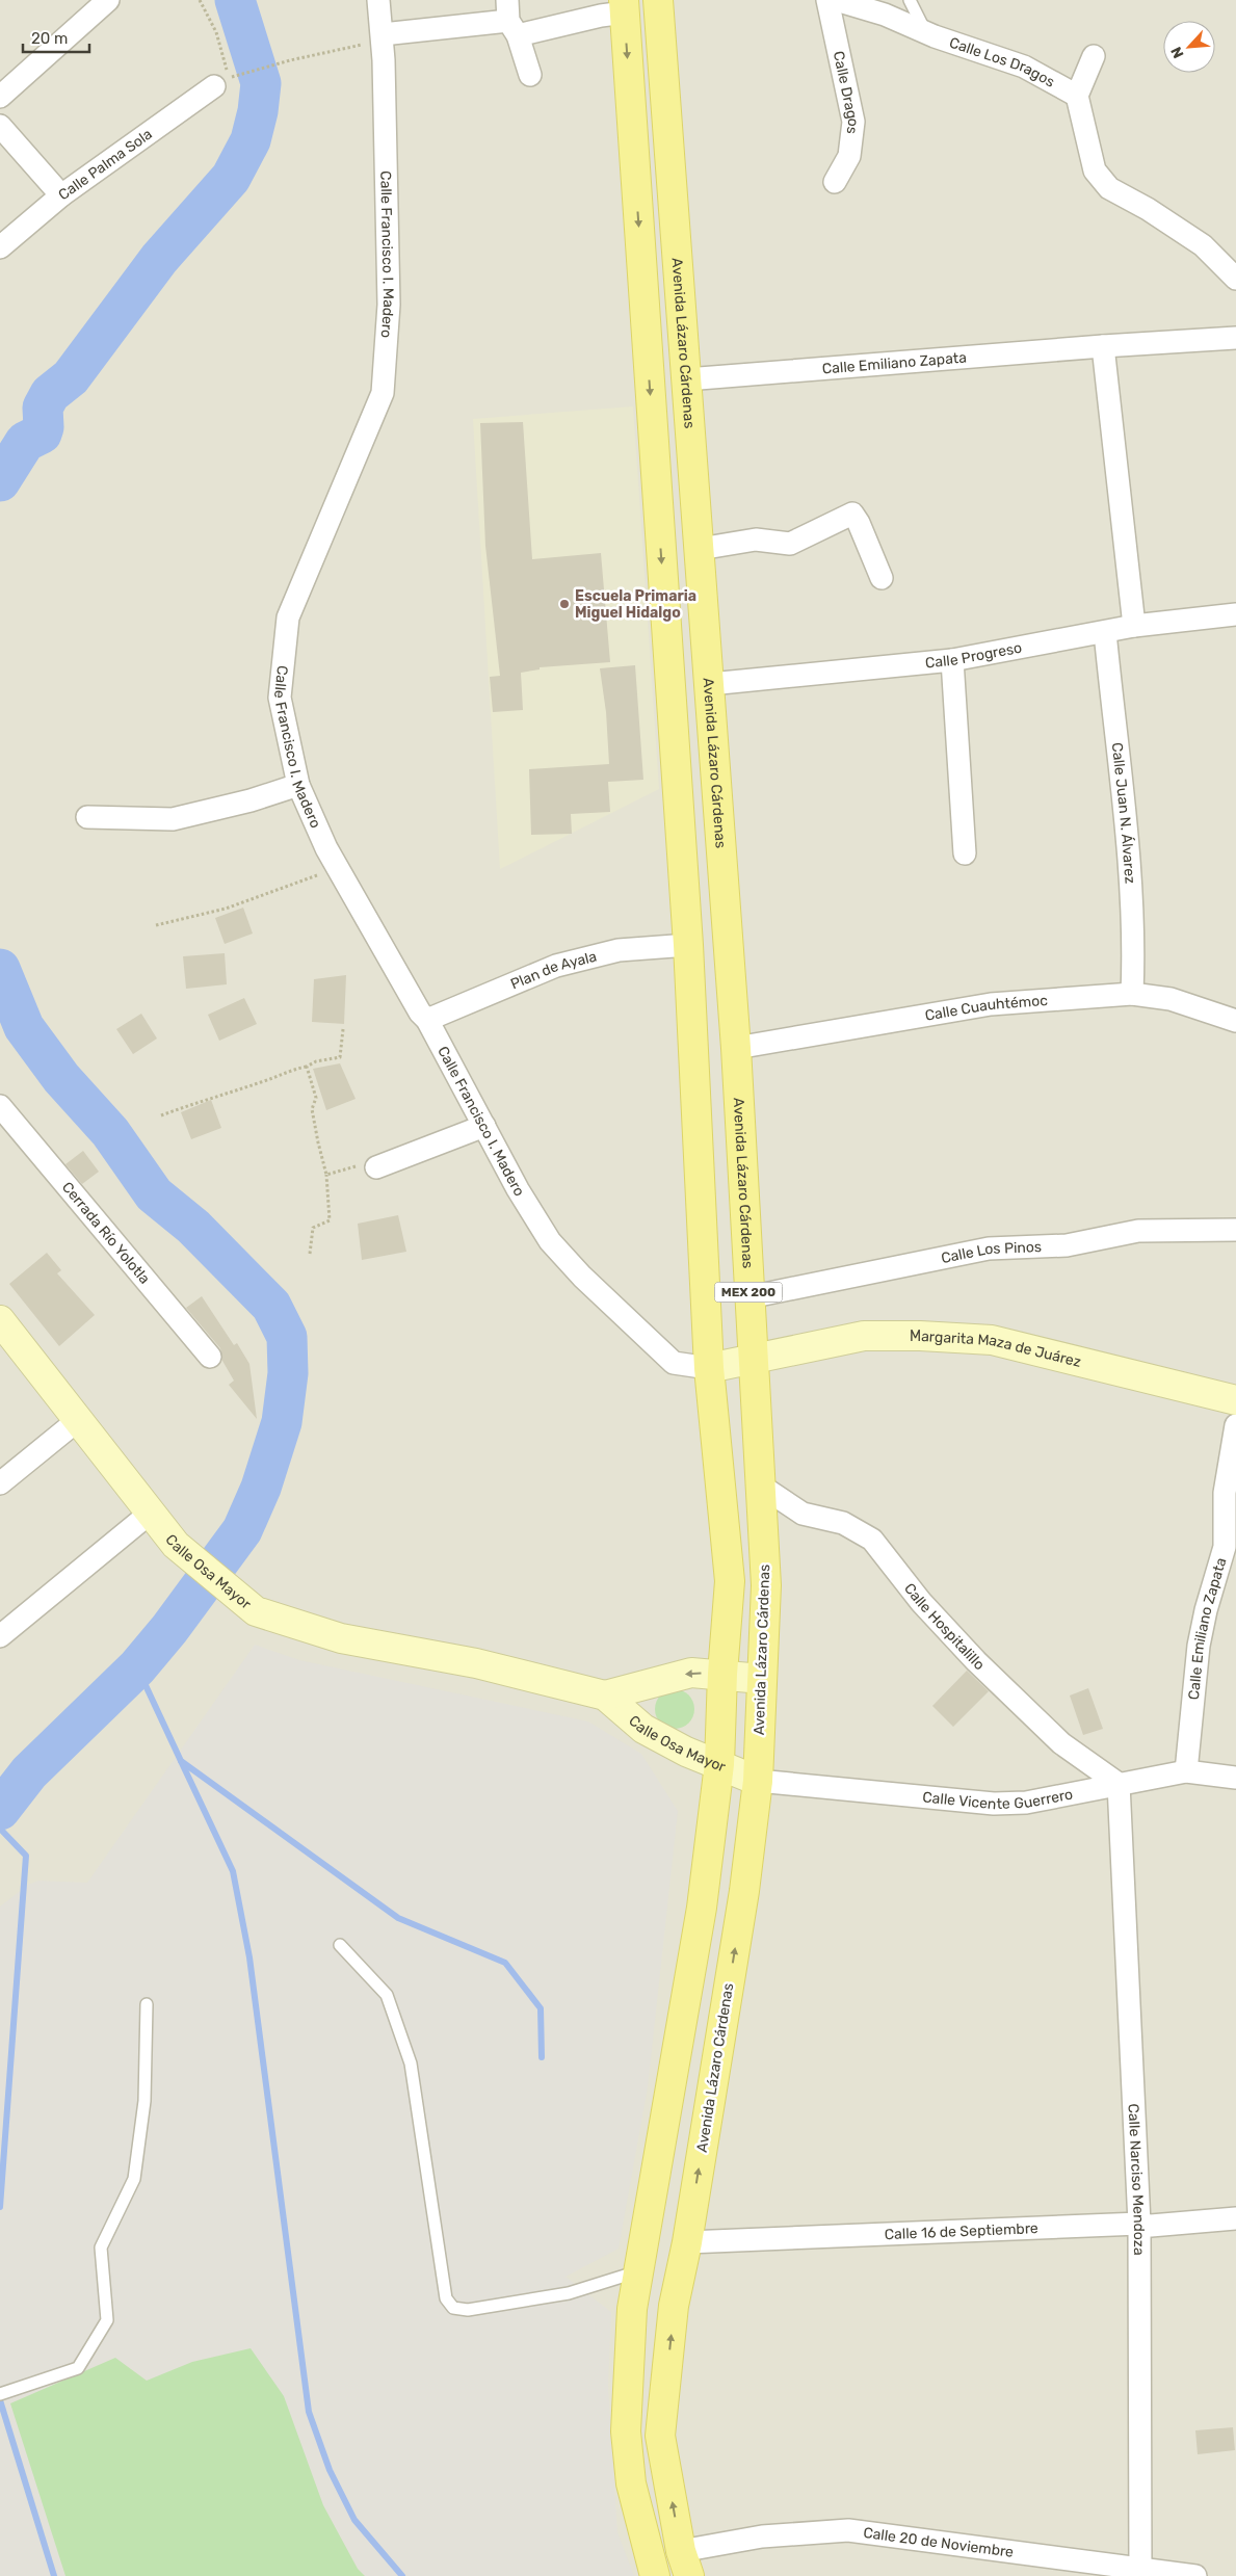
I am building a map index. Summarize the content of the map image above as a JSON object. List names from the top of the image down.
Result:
{
  "streets": {
    "main road": [
      "Avenida Lázaro Cárdenas",
      "MEX 200",
      "Margarita Maza de Juárez",
      "Calle Osa Mayor"
    ],
    "street": [
      "Calle Los Dragos",
      "Calle Dragos",
      "Calle Palma Sola",
      "Calle Francisco I. Madero",
      "Calle Emiliano Zapata",
      "Calle Progreso",
      "Calle Juan N. Álvarez",
      "Plan de Ayala",
      "Calle Cuauhtémoc",
      "Cerrada Río Yolotla",
      "Calle Los Pinos",
      "Calle Hospitalillo",
      "Calle Vicente Guerrero",
      "Calle Narciso Mendoza",
      "Calle 16 de Septiembre",
      "Calle 20 de Noviembre"
    ]
  },
  "crossings": [
    ["Calle Francisco I. Madero", "Plan de Ayala"],
    ["Calle Francisco I. Madero", "MEX 200"],
    ["Calle Francisco I. Madero", "Margarita Maza de Juárez"],
    ["Avenida Lázaro Cárdenas", "Calle Emiliano Zapata"],
    ["Avenida Lázaro Cárdenas", "Calle Progreso"],
    ["Avenida Lázaro Cárdenas", "Calle Cuauhtémoc"],
    ["Avenida Lázaro Cárdenas", "Calle Los Pinos"],
    ["Avenida Lázaro Cárdenas", "Margarita Maza de Juárez"],
    ["Avenida Lázaro Cárdenas", "Calle Osa Mayor"],
    ["Avenida Lázaro Cárdenas", "Calle Hospitalillo"],
    ["Avenida Lázaro Cárdenas", "Calle Vicente Guerrero"],
    ["Avenida Lázaro Cárdenas", "Calle 16 de Septiembre"],
    ["Avenida Lázaro Cárdenas", "Calle 20 de Noviembre"],
    ["Calle Emiliano Zapata", "Calle Vicente Guerrero"],
    ["Calle Progreso", "Calle Juan N. Álvarez"],
    ["Calle Juan N. Álvarez", "Calle Cuauhtémoc"],
    ["Plan de Ayala", "MEX 200"],
    ["MEX 200", "Margarita Maza de Juárez"],
    ["MEX 200", "Calle Osa Mayor"],
    ["Calle Osa Mayor", "Calle Vicente Guerrero"],
    ["Calle Hospitalillo", "Calle Vicente Guerrero"],
    ["Calle Hospitalillo", "Calle Narciso Mendoza"],
    ["Calle Vicente Guerrero", "Calle Narciso Mendoza"],
    ["Calle Narciso Mendoza", "Calle 16 de Septiembre"],
    ["Calle Narciso Mendoza", "Calle 20 de Noviembre"]
  ],
  "places": ["Escuela Primaria Miguel Hidalgo"],
  "scale_bar": "20 m",
  "north": "bottom left"
}
